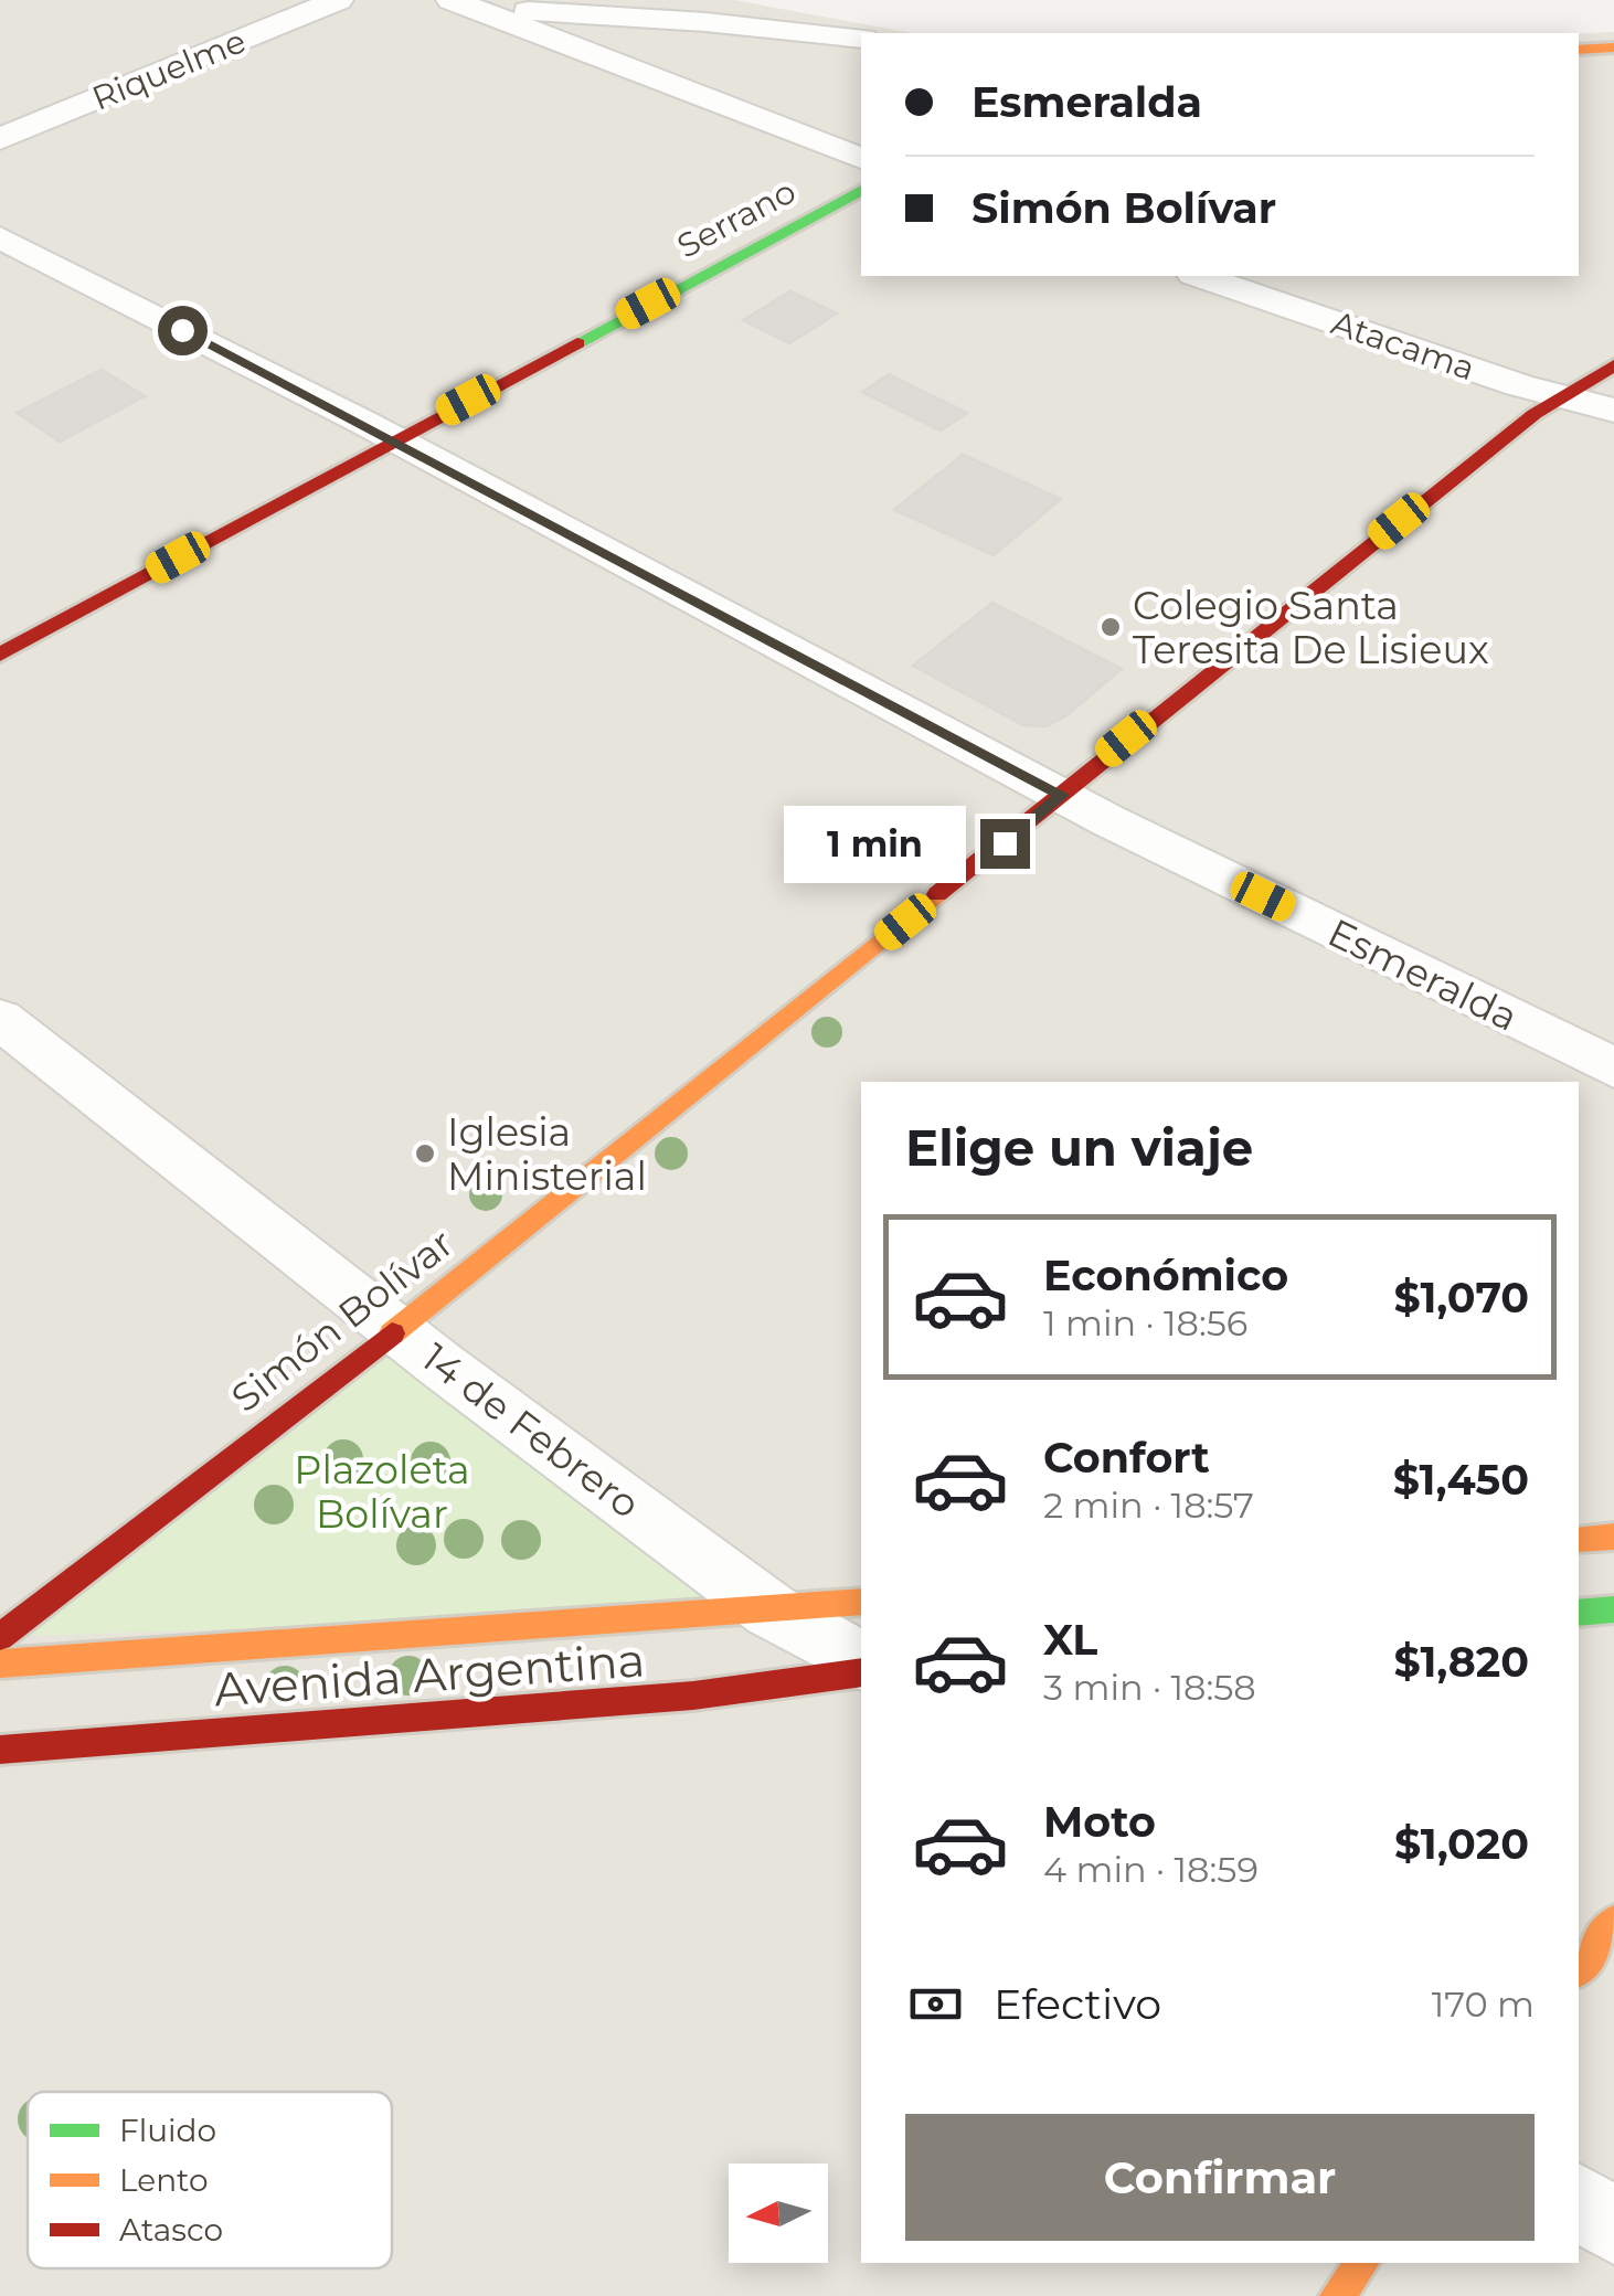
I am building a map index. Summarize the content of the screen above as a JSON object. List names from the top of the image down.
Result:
{
  "streets": {
    "street": [
      "Riquelme",
      "Serrano",
      "Atacama",
      "Esmeralda",
      "Simón Bolívar",
      "14 de Febrero",
      "Avenida Argentina"
    ]
  },
  "crossings": [
    ["Serrano", "Esmeralda"],
    ["Atacama", "Simón Bolívar"],
    ["Esmeralda", "Simón Bolívar"],
    ["Simón Bolívar", "14 de Febrero"],
    ["14 de Febrero", "Avenida Argentina"]
  ],
  "parks": ["Plazoleta Bolívar"],
  "places": ["Colegio Santa Teresita De Lisieux", "Iglesia Ministerial"],
  "legend": ["Fluido", "Lento", "Atasco"],
  "north": "left",
  "page": {
    "banner": ["Esmeralda", "Simón Bolívar"],
    "bubble": "1 min",
    "heading": "Elige un viaje",
    "list": [
      {
        "name": "Económico",
        "note": "1 min · 18:56",
        "value": "$1,070"
      },
      {
        "name": "Confort",
        "note": "2 min · 18:57",
        "value": "$1,450"
      },
      {
        "name": "XL",
        "note": "3 min · 18:58",
        "value": "$1,820"
      },
      {
        "name": "Moto",
        "note": "4 min · 18:59",
        "value": "$1,020"
      }
    ],
    "pay": ["Efectivo", "170 m"],
    "buttons": "Confirmar"
  }
}
